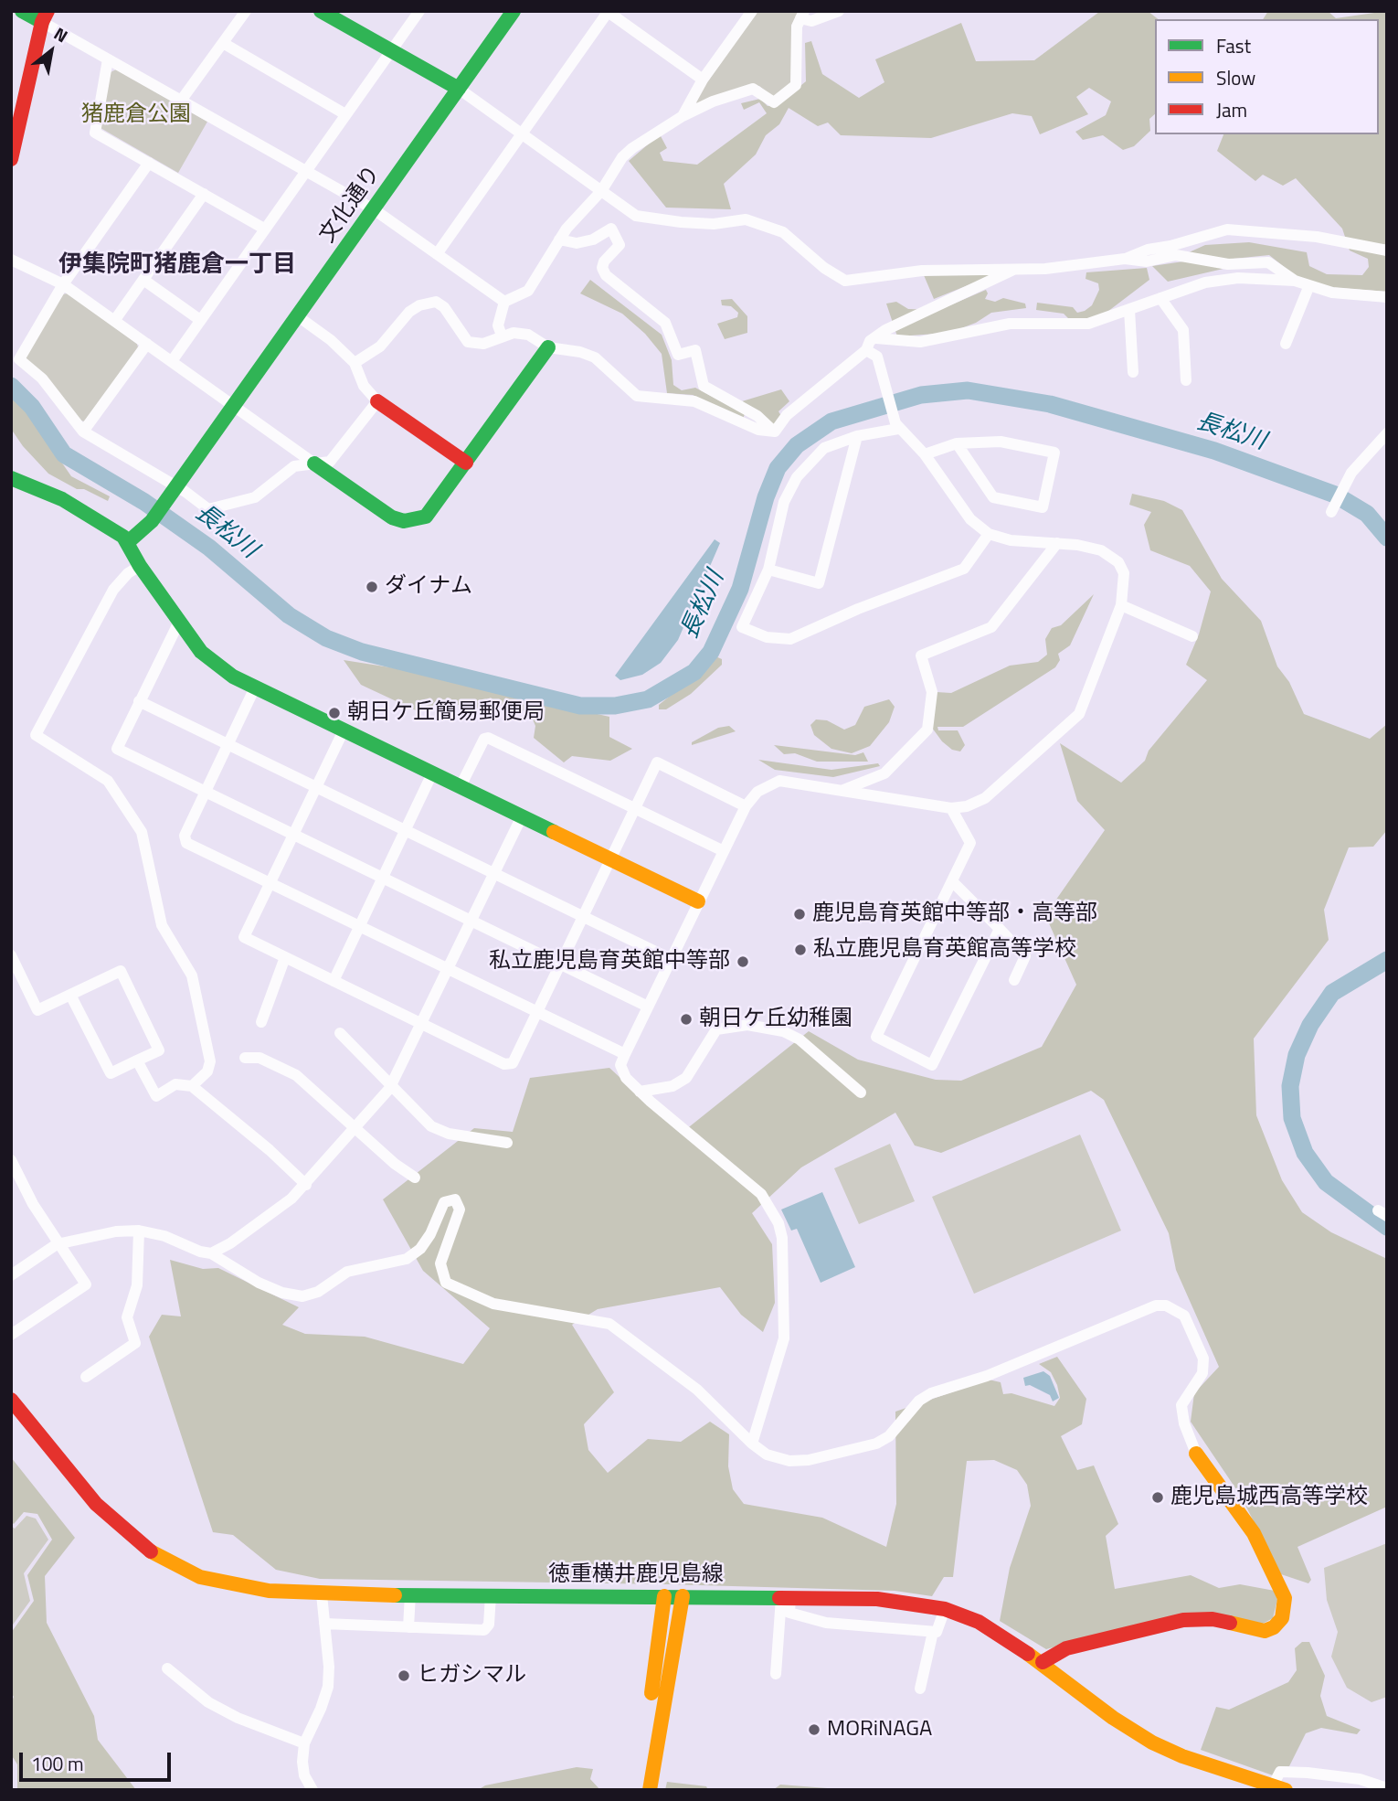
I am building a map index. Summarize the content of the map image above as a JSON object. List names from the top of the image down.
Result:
{
  "streets": {
    "main road": ["文化通り", "徳重横井鹿児島線"]
  },
  "districts": ["伊集院町猪鹿倉一丁目"],
  "water": ["長松川"],
  "parks": ["猪鹿倉公園"],
  "places": [
    "ダイナム",
    "朝日ケ丘簡易郵便局",
    "鹿児島育英館中等部・高等部",
    "私立鹿児島育英館高等学校",
    "私立鹿児島育英館中等部",
    "朝日ケ丘幼稚園",
    "鹿児島城西高等学校",
    "ヒガシマル",
    "MORiNAGA"
  ],
  "legend": ["Fast", "Slow", "Jam"],
  "scale_bar": "100 m",
  "north": "top right"
}
